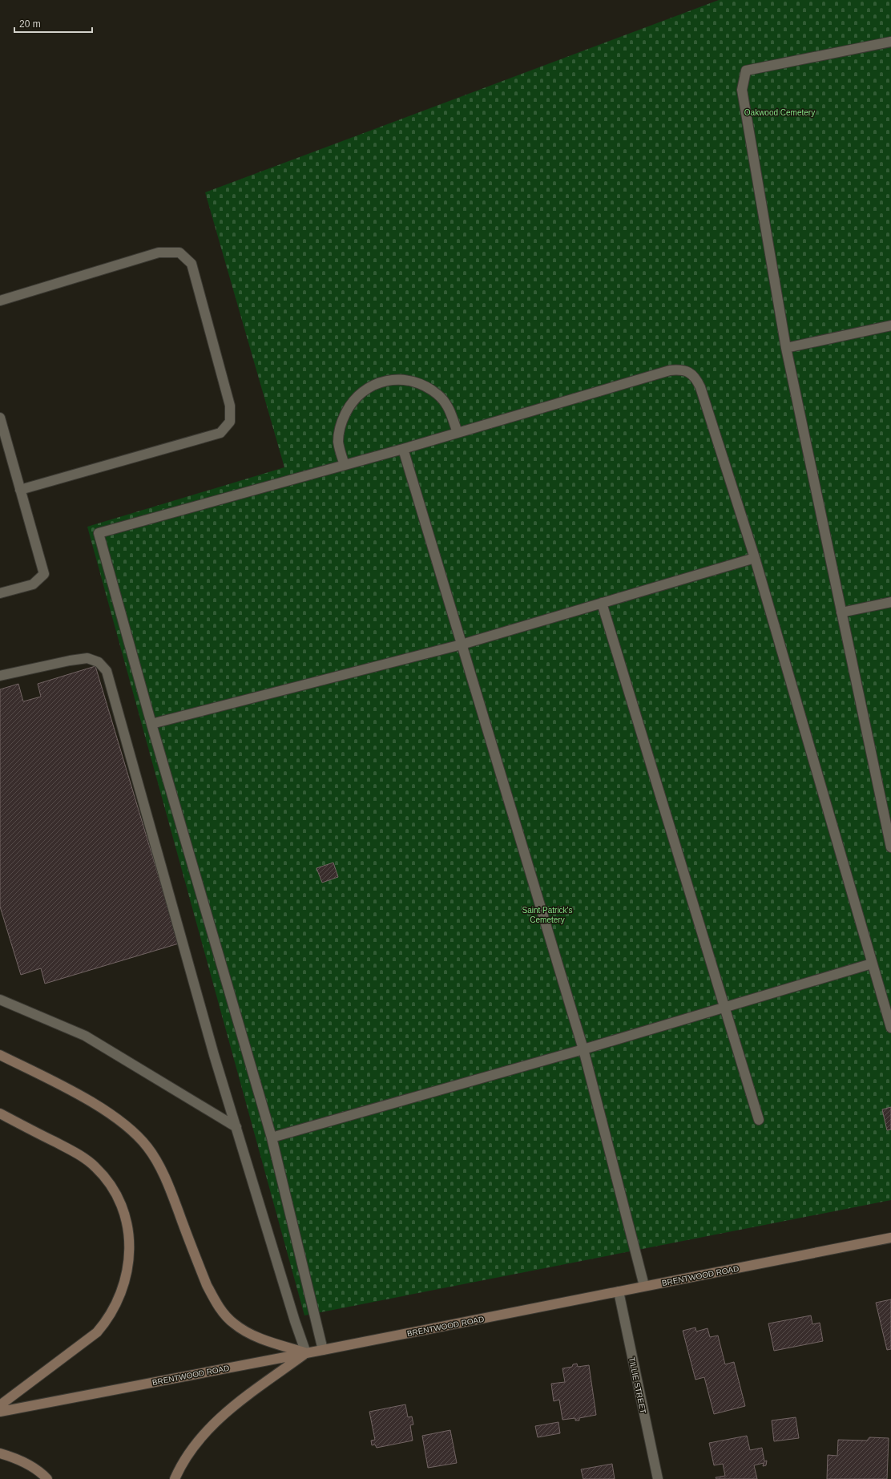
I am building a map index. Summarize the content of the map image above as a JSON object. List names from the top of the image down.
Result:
{
  "streets": {
    "main road": ["BRENTWOOD ROAD"],
    "street": ["TILLIE STREET"]
  },
  "crossings": [
    ["BRENTWOOD ROAD", "TILLIE STREET"]
  ],
  "parks": ["Oakwood Cemetery", "Saint Patrick's Cemetery"],
  "scale_bar": "20 m"
}
